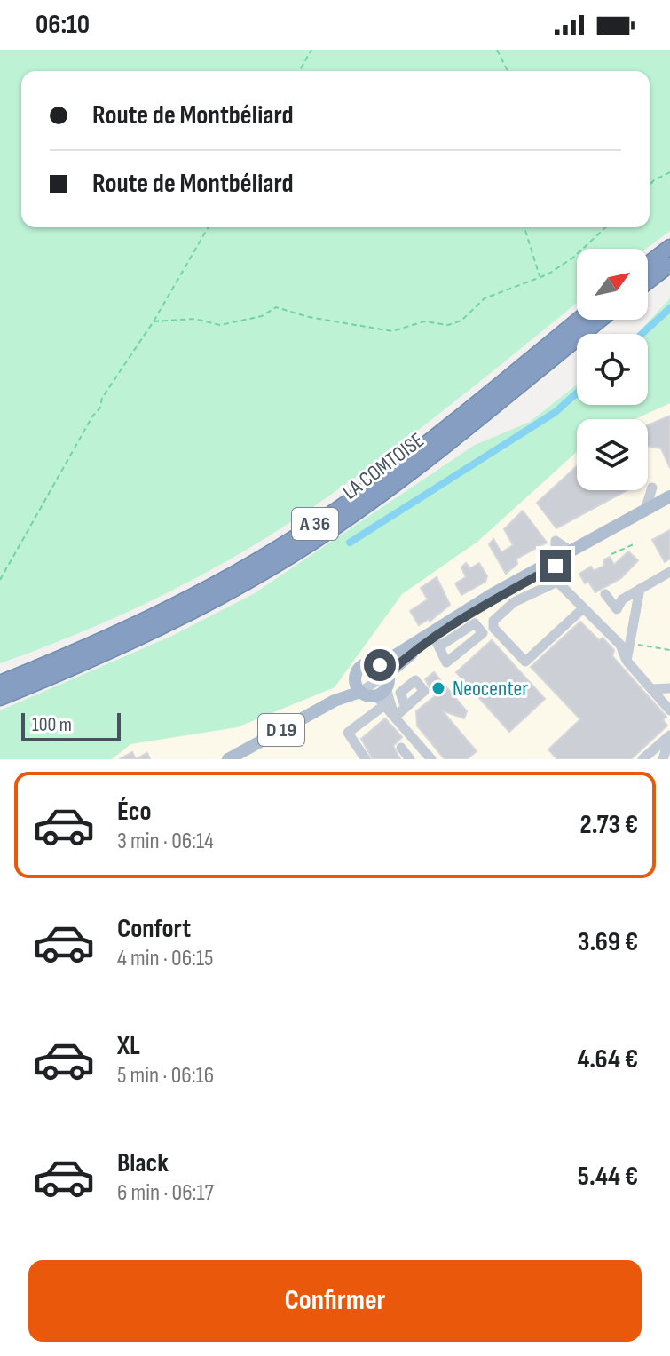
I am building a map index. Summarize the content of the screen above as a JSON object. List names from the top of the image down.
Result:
{
  "streets": {
    "highway": ["LA COMTOISE", "A 36"],
    "main road": ["D 19"]
  },
  "places": ["Neocenter"],
  "scale_bar": "100 m",
  "north": "top right",
  "page": {
    "status": "06:10",
    "banner": ["Route de Montbéliard", "Route de Montbéliard"],
    "scale": "100 m",
    "list": [
      {
        "name": "Éco",
        "note": "3 min · 06:14",
        "value": "2.73 €"
      },
      {
        "name": "Confort",
        "note": "4 min · 06:15",
        "value": "3.69 €"
      },
      {
        "name": "XL",
        "note": "5 min · 06:16",
        "value": "4.64 €"
      },
      {
        "name": "Black",
        "note": "6 min · 06:17",
        "value": "5.44 €"
      }
    ],
    "buttons": "Confirmer"
  }
}
